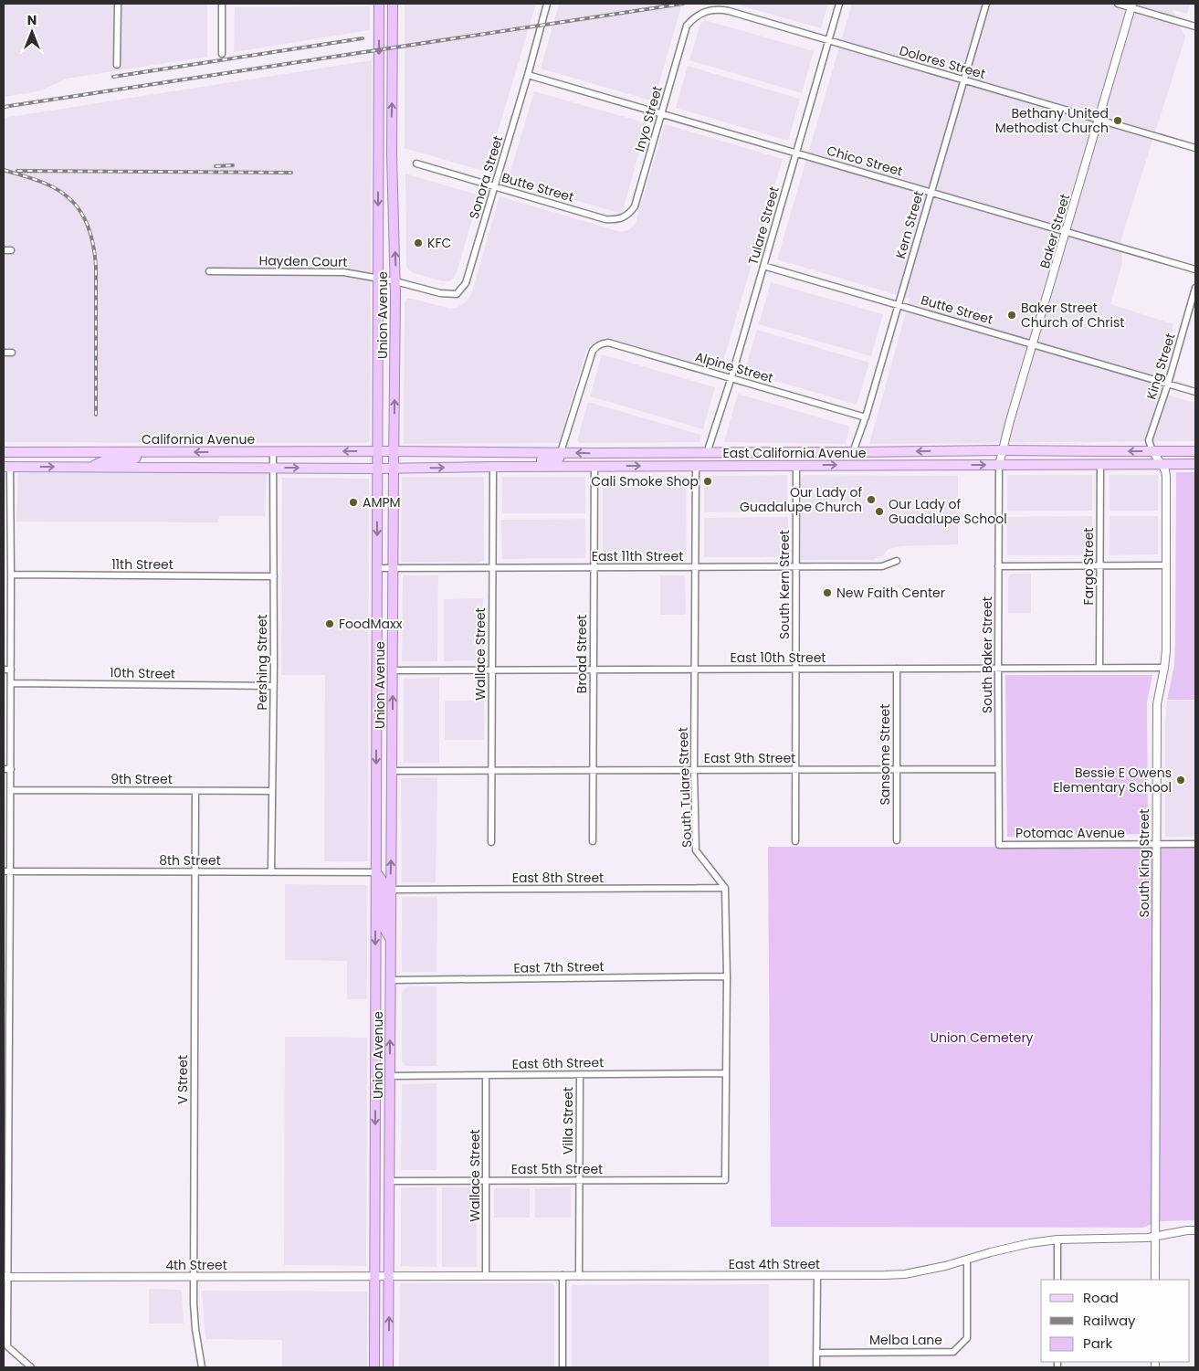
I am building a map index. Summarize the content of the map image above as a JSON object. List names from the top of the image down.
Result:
{
  "streets": {
    "highway": ["Union Avenue"],
    "main road": ["California Avenue", "East California Avenue"],
    "street": [
      "Dolores Street",
      "Inyo Street",
      "Chico Street",
      "Sonora Street",
      "Butte Street",
      "Kern Street",
      "Tulare Street",
      "Baker Street",
      "Hayden Court",
      "King Street",
      "Alpine Street",
      "East 11th Street",
      "11th Street",
      "Fargo Street",
      "South Kern Street",
      "Wallace Street",
      "Broad Street",
      "South Baker Street",
      "East 10th Street",
      "Pershing Street",
      "10th Street",
      "Sansome Street",
      "East 9th Street",
      "9th Street",
      "South Tulare Street",
      "Potomac Avenue",
      "8th Street",
      "South King Street",
      "East 8th Street",
      "East 7th Street",
      "East 6th Street",
      "V Street",
      "Villa Street",
      "East 5th Street",
      "East 4th Street",
      "4th Street",
      "Melba Lane"
    ]
  },
  "crossings": [
    ["Dolores Street", "Inyo Street"],
    ["Dolores Street", "Kern Street"],
    ["Dolores Street", "Tulare Street"],
    ["Dolores Street", "Baker Street"],
    ["Inyo Street", "Chico Street"],
    ["Inyo Street", "Butte Street"],
    ["Chico Street", "Sonora Street"],
    ["Chico Street", "Kern Street"],
    ["Chico Street", "Tulare Street"],
    ["Chico Street", "Baker Street"],
    ["Sonora Street", "Butte Street"],
    ["Sonora Street", "Hayden Court"],
    ["Sonora Street", "Union Avenue"],
    ["Butte Street", "Kern Street"],
    ["Butte Street", "Tulare Street"],
    ["Butte Street", "Baker Street"],
    ["Butte Street", "King Street"],
    ["Kern Street", "Alpine Street"],
    ["Kern Street", "East California Avenue"],
    ["Tulare Street", "Alpine Street"],
    ["Tulare Street", "East California Avenue"],
    ["Baker Street", "East California Avenue"],
    ["Baker Street", "South Baker Street"],
    ["Hayden Court", "Union Avenue"],
    ["Union Avenue", "California Avenue"],
    ["Union Avenue", "East California Avenue"],
    ["Union Avenue", "East 11th Street"],
    ["Union Avenue", "East 10th Street"],
    ["Union Avenue", "East 9th Street"],
    ["Union Avenue", "8th Street"],
    ["Union Avenue", "East 8th Street"],
    ["Union Avenue", "East 7th Street"],
    ["Union Avenue", "East 6th Street"],
    ["Union Avenue", "East 5th Street"],
    ["Union Avenue", "East 4th Street"],
    ["Union Avenue", "4th Street"],
    ["King Street", "East California Avenue"],
    ["King Street", "South King Street"],
    ["Alpine Street", "East California Avenue"],
    ["California Avenue", "East California Avenue"],
    ["California Avenue", "Pershing Street"],
    ["East California Avenue", "Fargo Street"],
    ["East California Avenue", "South Kern Street"],
    ["East California Avenue", "Wallace Street"],
    ["East California Avenue", "Broad Street"],
    ["East California Avenue", "South Baker Street"],
    ["East California Avenue", "South Tulare Street"],
    ["East California Avenue", "South King Street"],
    ["East 11th Street", "South Kern Street"],
    ["East 11th Street", "Wallace Street"],
    ["East 11th Street", "Broad Street"],
    ["East 11th Street", "South Tulare Street"],
    ["11th Street", "Pershing Street"],
    ["Fargo Street", "East 10th Street"],
    ["South Kern Street", "East 10th Street"],
    ["South Kern Street", "East 9th Street"],
    ["Wallace Street", "East 10th Street"],
    ["Wallace Street", "East 9th Street"],
    ["Wallace Street", "East 6th Street"],
    ["Wallace Street", "East 5th Street"],
    ["Wallace Street", "East 4th Street"],
    ["Broad Street", "East 10th Street"],
    ["Broad Street", "East 9th Street"],
    ["South Baker Street", "East 10th Street"],
    ["South Baker Street", "East 9th Street"],
    ["South Baker Street", "Potomac Avenue"],
    ["East 10th Street", "Sansome Street"],
    ["East 10th Street", "South Tulare Street"],
    ["East 10th Street", "South King Street"],
    ["Pershing Street", "10th Street"],
    ["Pershing Street", "9th Street"],
    ["Pershing Street", "8th Street"],
    ["Sansome Street", "East 9th Street"],
    ["East 9th Street", "South Tulare Street"],
    ["9th Street", "V Street"],
    ["South Tulare Street", "East 8th Street"],
    ["Potomac Avenue", "South King Street"],
    ["8th Street", "V Street"],
    ["South King Street", "East 4th Street"],
    ["East 6th Street", "Villa Street"],
    ["East 6th Street", "East 5th Street"],
    ["V Street", "4th Street"],
    ["Villa Street", "East 5th Street"],
    ["Villa Street", "East 4th Street"],
    ["East 4th Street", "4th Street"],
    ["East 4th Street", "Melba Lane"]
  ],
  "parks": ["Union Cemetery"],
  "places": [
    "Bethany United Methodist Church",
    "KFC",
    "Baker Street Church of Christ",
    "Cali Smoke Shop",
    "Our Lady of Guadalupe Church",
    "AMPM",
    "Our Lady of Guadalupe School",
    "New Faith Center",
    "FoodMaxx",
    "Bessie E Owens Elementary School"
  ],
  "legend": ["Road", "Railway", "Park"],
  "north": "top"
}
